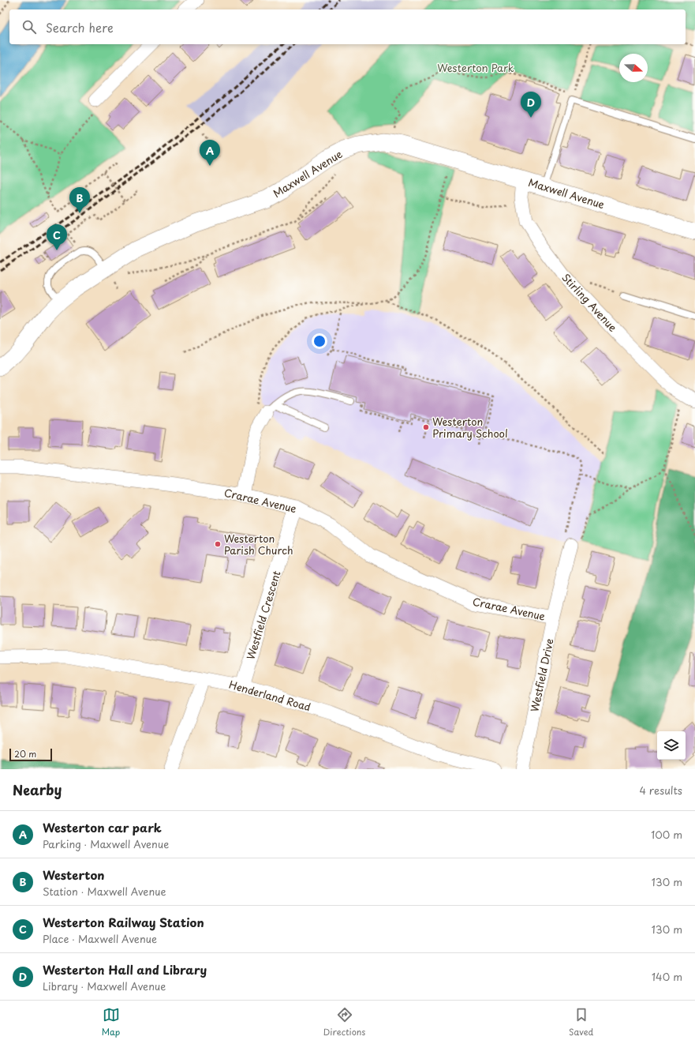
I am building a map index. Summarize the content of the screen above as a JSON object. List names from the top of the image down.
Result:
{
  "streets": {
    "street": [
      "Maxwell Avenue",
      "Stirling Avenue",
      "Crarae Avenue",
      "Westfield Crescent",
      "Westfield Drive",
      "Henderland Road"
    ]
  },
  "crossings": [
    ["Maxwell Avenue", "Stirling Avenue"],
    ["Crarae Avenue", "Westfield Crescent"],
    ["Crarae Avenue", "Westfield Drive"],
    ["Westfield Crescent", "Henderland Road"]
  ],
  "parks": ["Westerton Park"],
  "places": ["Westerton Primary School", "Westerton Parish Church"],
  "scale_bar": "20 m",
  "north": "right",
  "page": {
    "search": "Search here",
    "pins": [
      "D",
      "A",
      "B",
      "C"
    ],
    "scale": "20 m",
    "heading": ["Nearby", "4 results"],
    "list": [
      {
        "mark": "A",
        "name": "Westerton car park",
        "note": "Parking · Maxwell Avenue",
        "value": "100 m"
      },
      {
        "mark": "B",
        "name": "Westerton",
        "note": "Station · Maxwell Avenue",
        "value": "130 m"
      },
      {
        "mark": "C",
        "name": "Westerton Railway Station",
        "note": "Place · Maxwell Avenue",
        "value": "130 m"
      },
      {
        "mark": "D",
        "name": "Westerton Hall and Library",
        "note": "Library · Maxwell Avenue",
        "value": "140 m"
      }
    ],
    "nav": ["Map", "Directions", "Saved"]
  }
}
